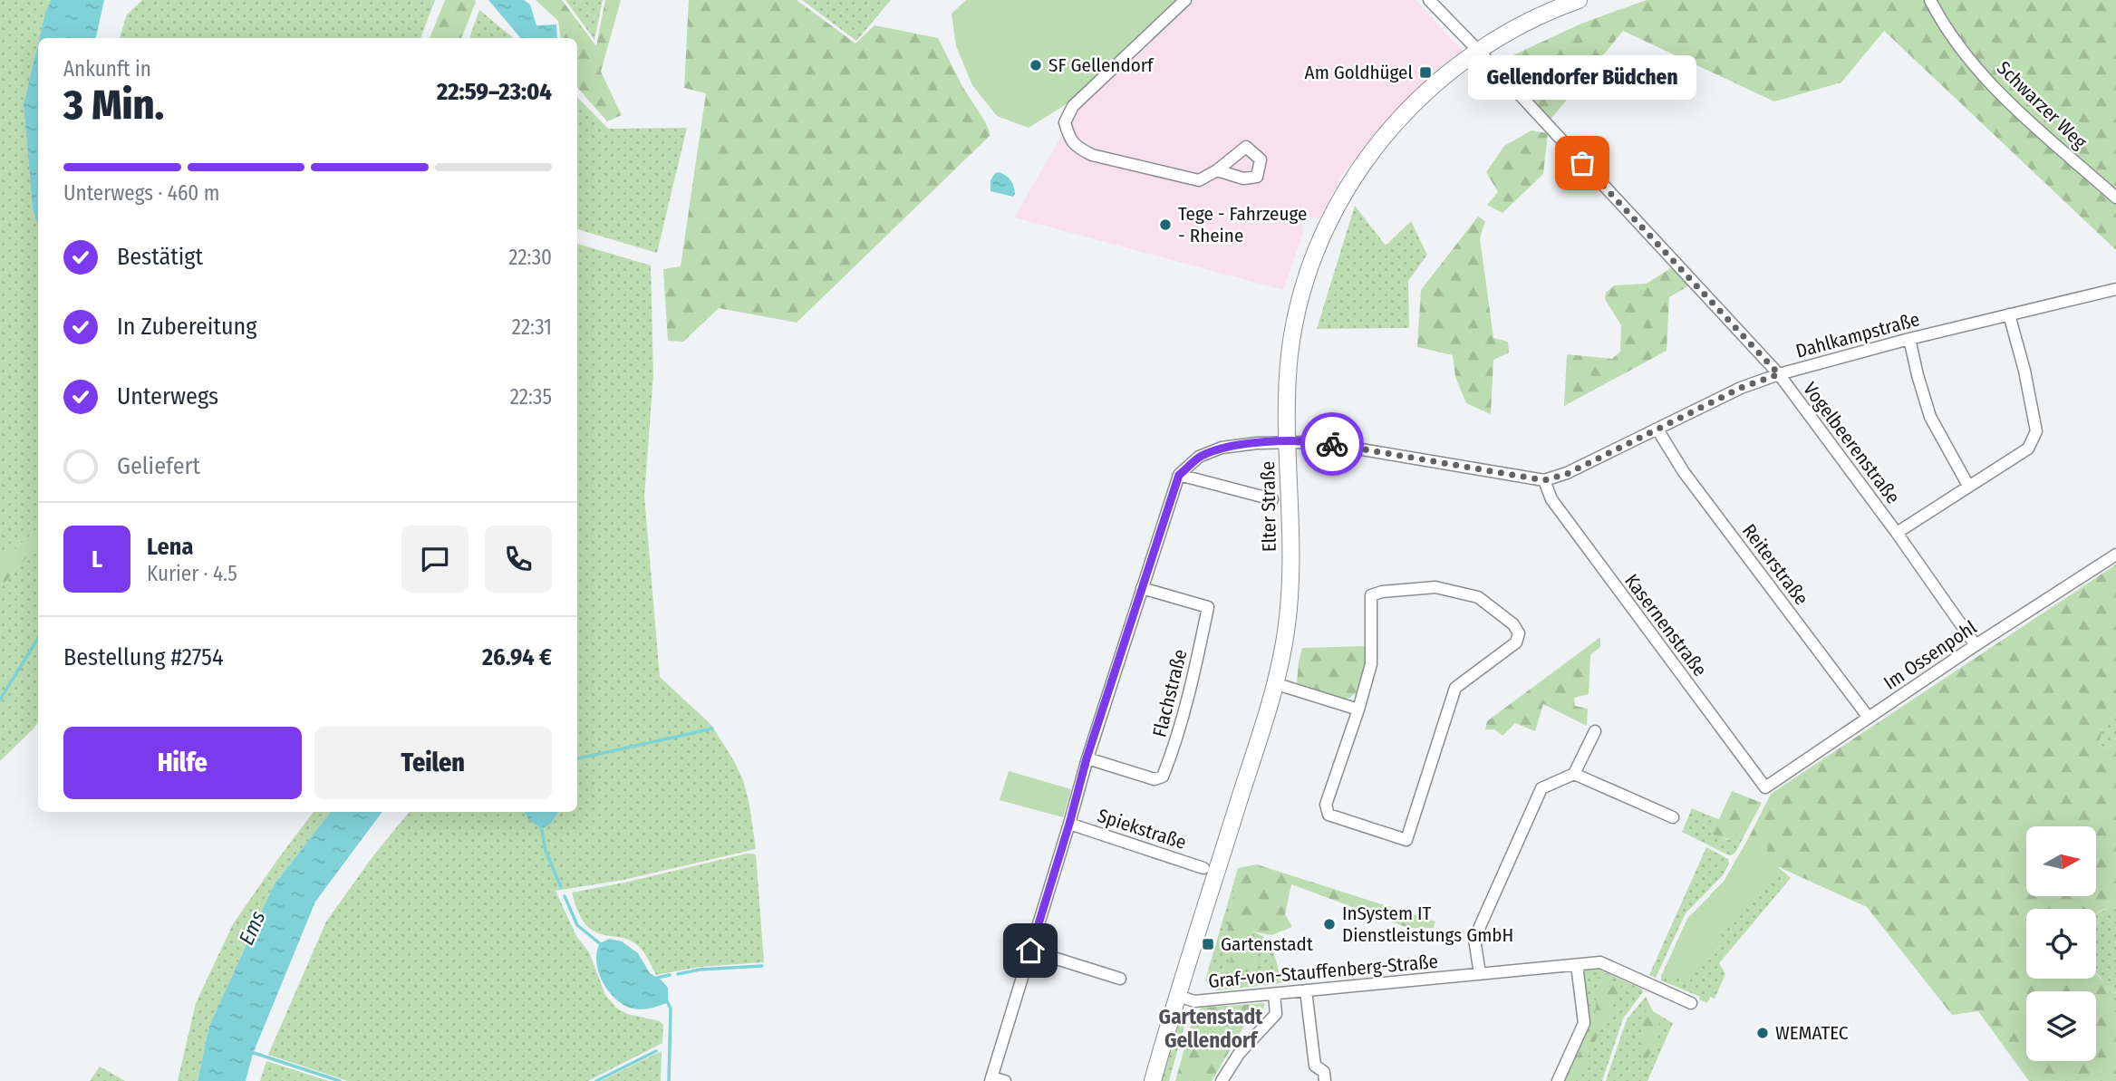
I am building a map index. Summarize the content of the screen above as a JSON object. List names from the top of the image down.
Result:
{
  "streets": {
    "main road": ["Elter Straße"],
    "street": [
      "Schwarzer Weg",
      "Dahlkampstraße",
      "Vogelbeerenstraße",
      "Reiterstraße",
      "Kasernenstraße",
      "Im Ossenpohl",
      "Flachstraße",
      "Spiekstraße",
      "Graf-von-Stauffenberg-Straße"
    ]
  },
  "crossings": [
    ["Dahlkampstraße", "Vogelbeerenstraße"],
    ["Dahlkampstraße", "Elter Straße"],
    ["Dahlkampstraße", "Reiterstraße"],
    ["Dahlkampstraße", "Kasernenstraße"],
    ["Vogelbeerenstraße", "Elter Straße"],
    ["Vogelbeerenstraße", "Im Ossenpohl"],
    ["Elter Straße", "Graf-von-Stauffenberg-Straße"],
    ["Reiterstraße", "Im Ossenpohl"],
    ["Kasernenstraße", "Im Ossenpohl"],
    ["Flachstraße", "Spiekstraße"]
  ],
  "districts": ["Gartenstadt Gellendorf"],
  "water": ["Ems"],
  "places": {
    "other": [
      "SF Gellendorf",
      "Gellendorfer Büdchen",
      "Tege - Fahrzeuge - Rheine",
      "InSystem IT Dienstleistungs GmbH",
      "WEMATEC"
    ],
    "transit": ["Am Goldhügel", "Gartenstadt"]
  },
  "north": "right",
  "page": {
    "heading": ["3 Min.", "Ankunft in", "22:59–23:04"],
    "panel": [
      "Lena",
      "Kurier · 4.5",
      "Bestellung #2754",
      "26.94 €"
    ],
    "bubble": "Gellendorfer Büdchen",
    "bar": "Unterwegs · 460 m",
    "list": [
      ["Bestätigt", "22:30"],
      ["In Zubereitung", "22:31"],
      ["Unterwegs", "22:35"],
      "Geliefert"
    ],
    "round": "L",
    "buttons": ["Hilfe", "Teilen"]
  }
}
